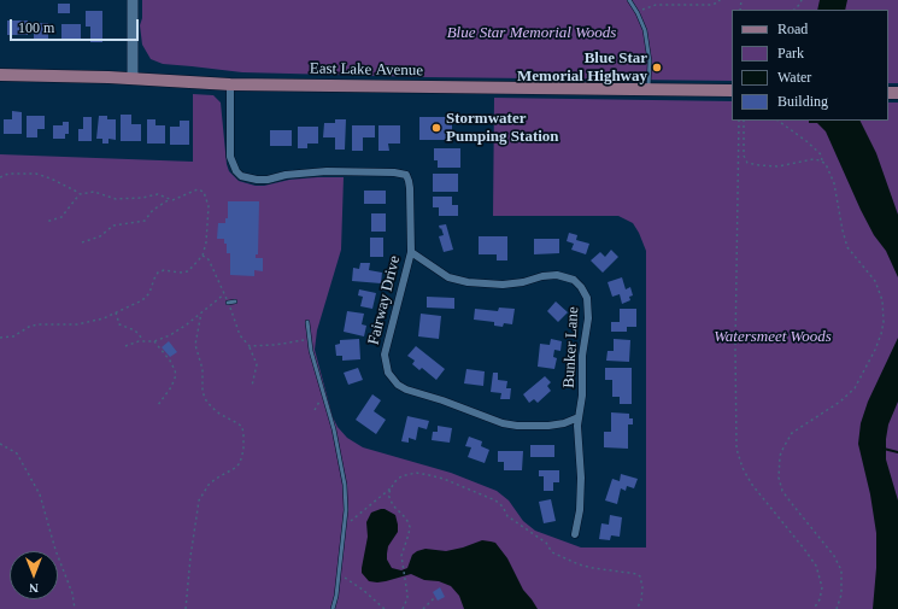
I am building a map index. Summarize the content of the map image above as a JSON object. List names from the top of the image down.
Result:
{
  "streets": {
    "main road": ["East Lake Avenue"],
    "street": ["Fairway Drive", "Bunker Lane"]
  },
  "crossings": [
    ["East Lake Avenue", "Fairway Drive"],
    ["Fairway Drive", "Bunker Lane"]
  ],
  "parks": ["Blue Star Memorial Woods", "Watersmeet Woods"],
  "places": ["Blue Star Memorial Highway", "Stormwater Pumping Station"],
  "legend": [
    "Road",
    "Park",
    "Water",
    "Building"
  ],
  "scale_bar": "100 m",
  "north": "bottom"
}
